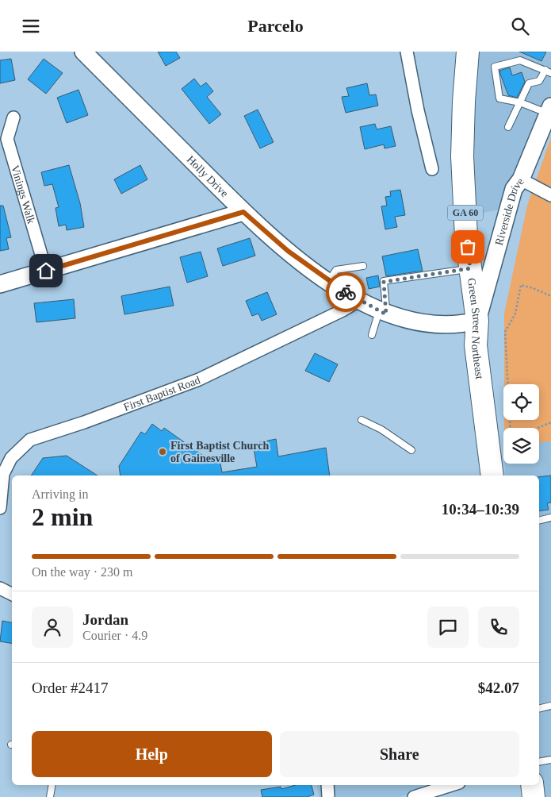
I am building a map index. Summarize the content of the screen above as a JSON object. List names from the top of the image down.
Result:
{
  "streets": {
    "highway": ["GA 60", "Green Street Northeast"],
    "street": [
      "Holly Drive",
      "Vinings Walk",
      "Riverside Drive",
      "First Baptist Road"
    ]
  },
  "crossings": [
    ["Holly Drive", "Riverside Drive"],
    ["Holly Drive", "Green Street Northeast"],
    ["Holly Drive", "First Baptist Road"],
    ["Riverside Drive", "Green Street Northeast"]
  ],
  "places": ["First Baptist Church of Gainesville"],
  "page": {
    "header": "Parcelo",
    "heading": ["2 min", "Arriving in", "10:34–10:39"],
    "panel": [
      "Jordan",
      "Courier · 4.9",
      "Order #2417",
      "$42.07"
    ],
    "bar": "On the way · 230 m",
    "buttons": ["Help", "Share"]
  }
}
